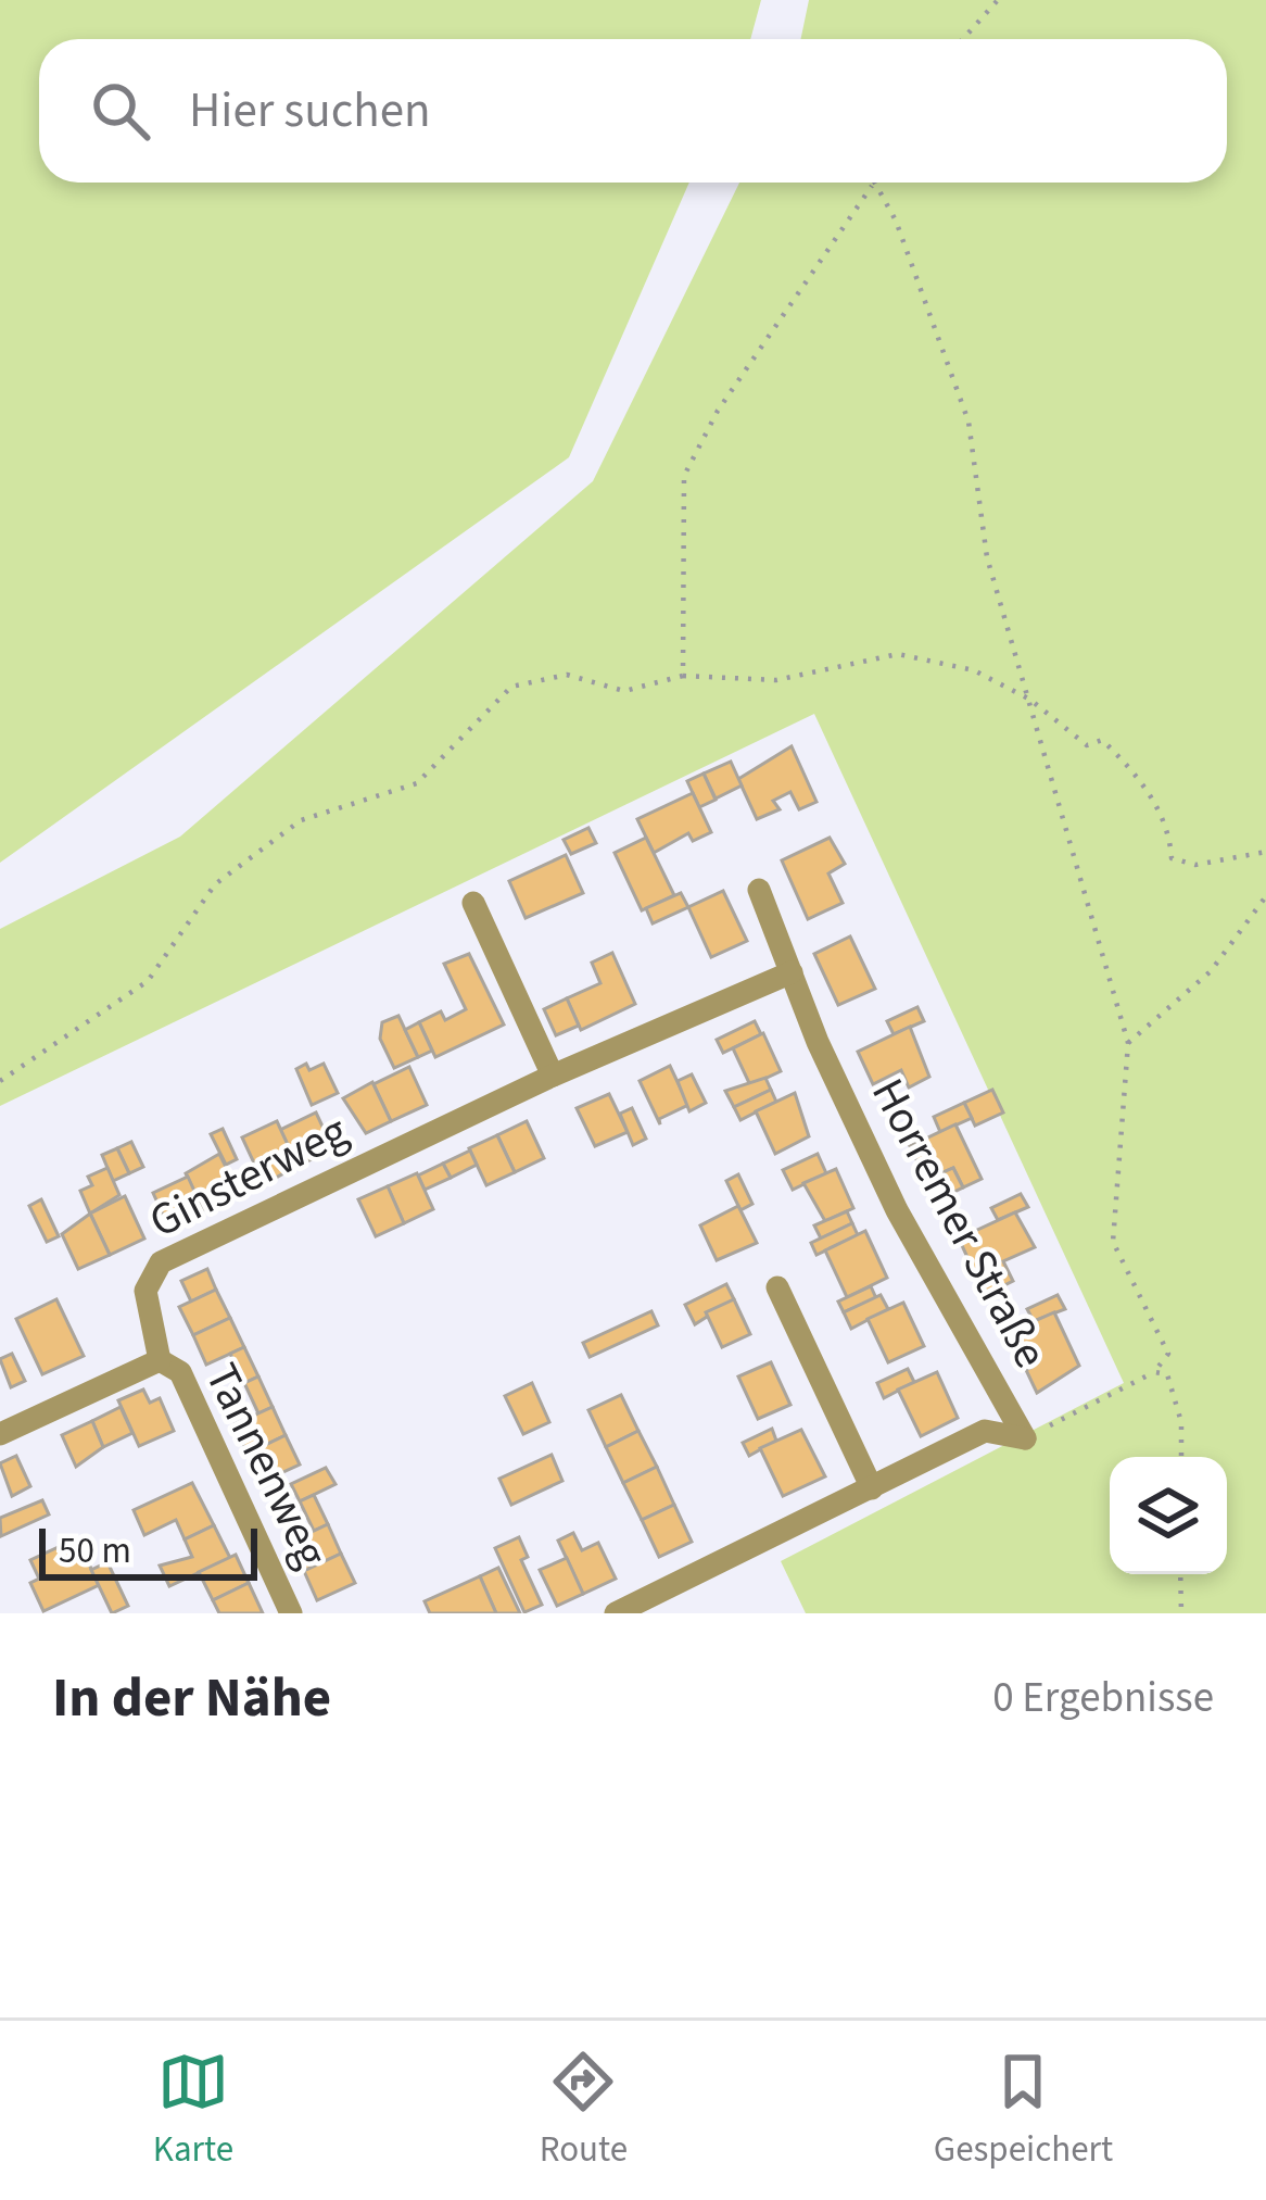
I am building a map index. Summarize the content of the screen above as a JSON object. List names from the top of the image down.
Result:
{
  "streets": {
    "street": ["Ginsterweg", "Horremer Straße", "Tannenweg"]
  },
  "crossings": [
    ["Ginsterweg", "Horremer Straße"],
    ["Ginsterweg", "Tannenweg"]
  ],
  "scale_bar": "50 m",
  "page": {
    "search": "Hier suchen",
    "scale": "50 m",
    "heading": ["In der Nähe", "0 Ergebnisse"],
    "nav": ["Karte", "Route", "Gespeichert"]
  }
}
